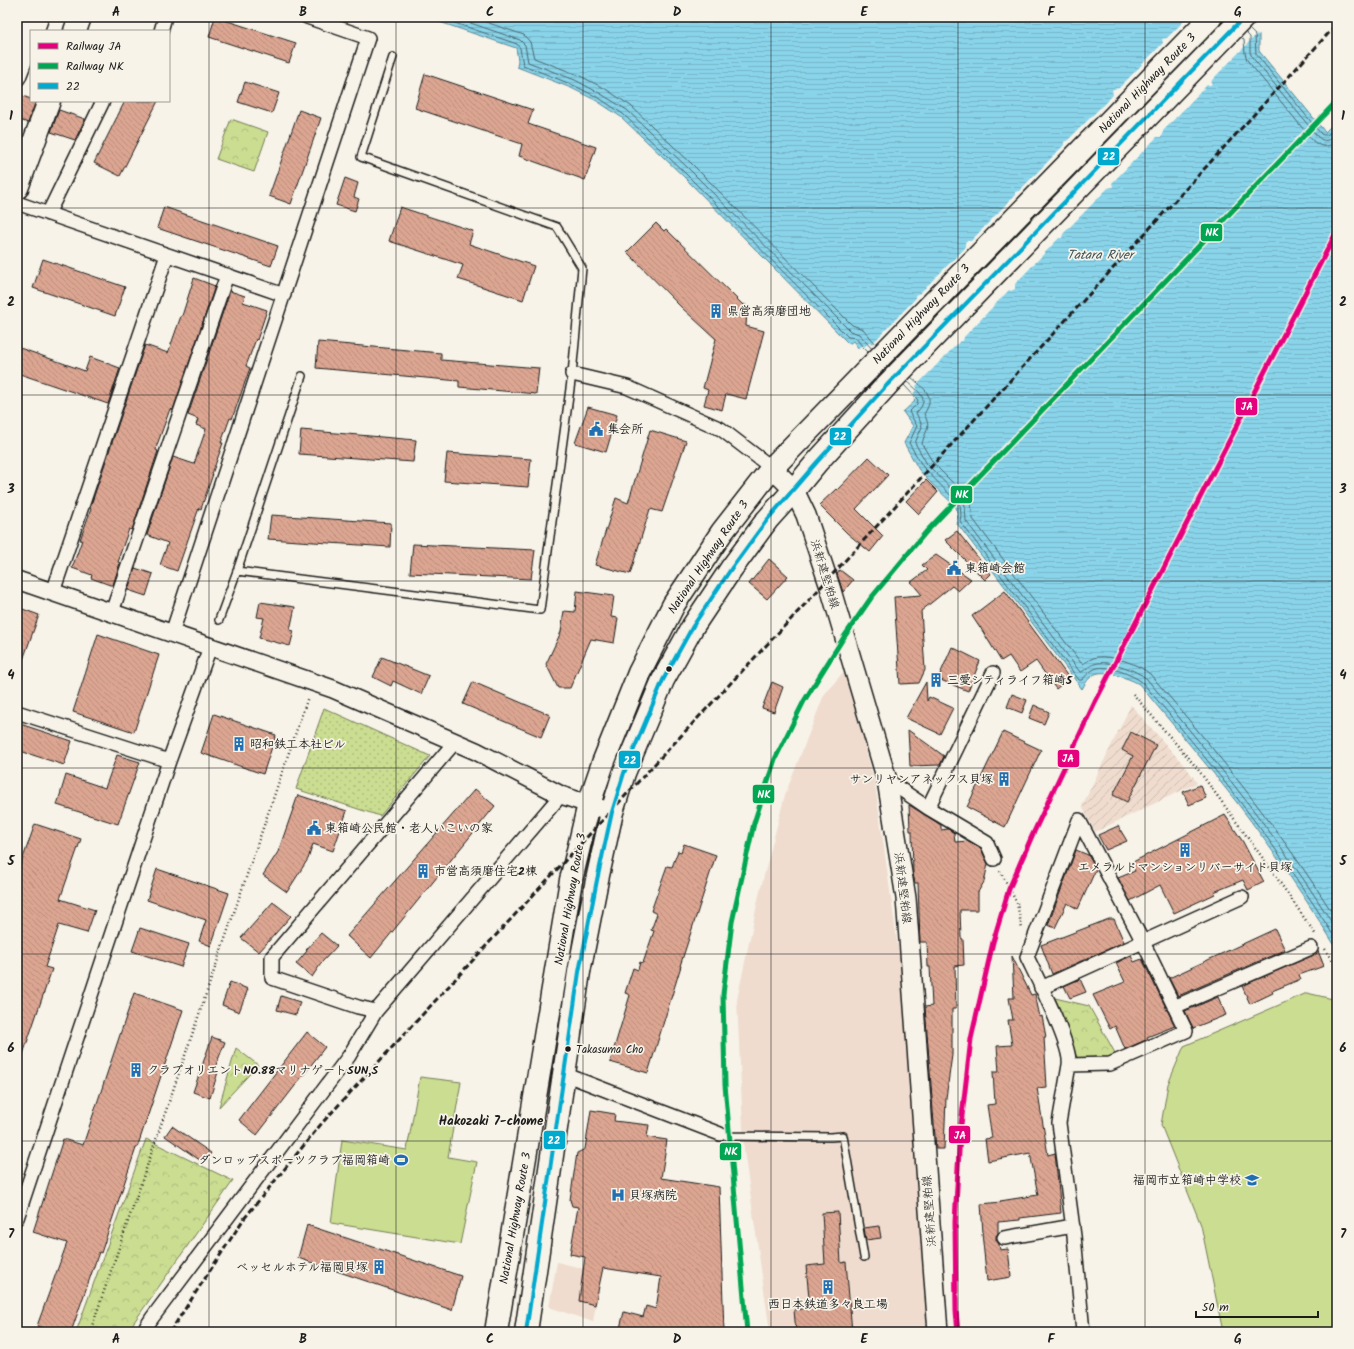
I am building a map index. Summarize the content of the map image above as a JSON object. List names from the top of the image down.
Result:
{
  "streets": {
    "highway": ["National Highway Route 3"],
    "main road": ["浜新建堅粕線"]
  },
  "crossings": [
    ["National Highway Route 3", "浜新建堅粕線"]
  ],
  "districts": ["Hakozaki 7-chome"],
  "water": ["Tatara River"],
  "places": {
    "building": [
      "県営高須磨団地",
      "三愛シティライフ箱崎5",
      "昭和鉄工本社ビル",
      "サンリヤンアネックス貝塚",
      "エメラルドマンションリバーサイド貝塚",
      "市営高須磨住宅2棟",
      "クラブオリエントNO.88マリナゲートSUN,S",
      "ベッセルホテル福岡貝塚",
      "西日本鉄道多々良工場"
    ],
    "public building": ["集会所", "東箱崎会館", "東箱崎公民館・老人いこいの家"],
    "other": ["Takasuma Cho"],
    "sports": ["ダンロップスポーツクラブ福岡箱崎"],
    "school or university": ["福岡市立箱崎中学校"],
    "hospital": ["貝塚病院"]
  },
  "lines": ["transit line 22", "rail line NK", "rail line JA"],
  "legend": ["Railway JA", "Railway NK", "22"],
  "scale_bar": "50 m",
  "grid": {
    "columns": [
      "A",
      "B",
      "C",
      "D",
      "E",
      "F",
      "G"
    ],
    "rows": [
      "1",
      "2",
      "3",
      "4",
      "5",
      "6",
      "7"
    ]
  }
}
